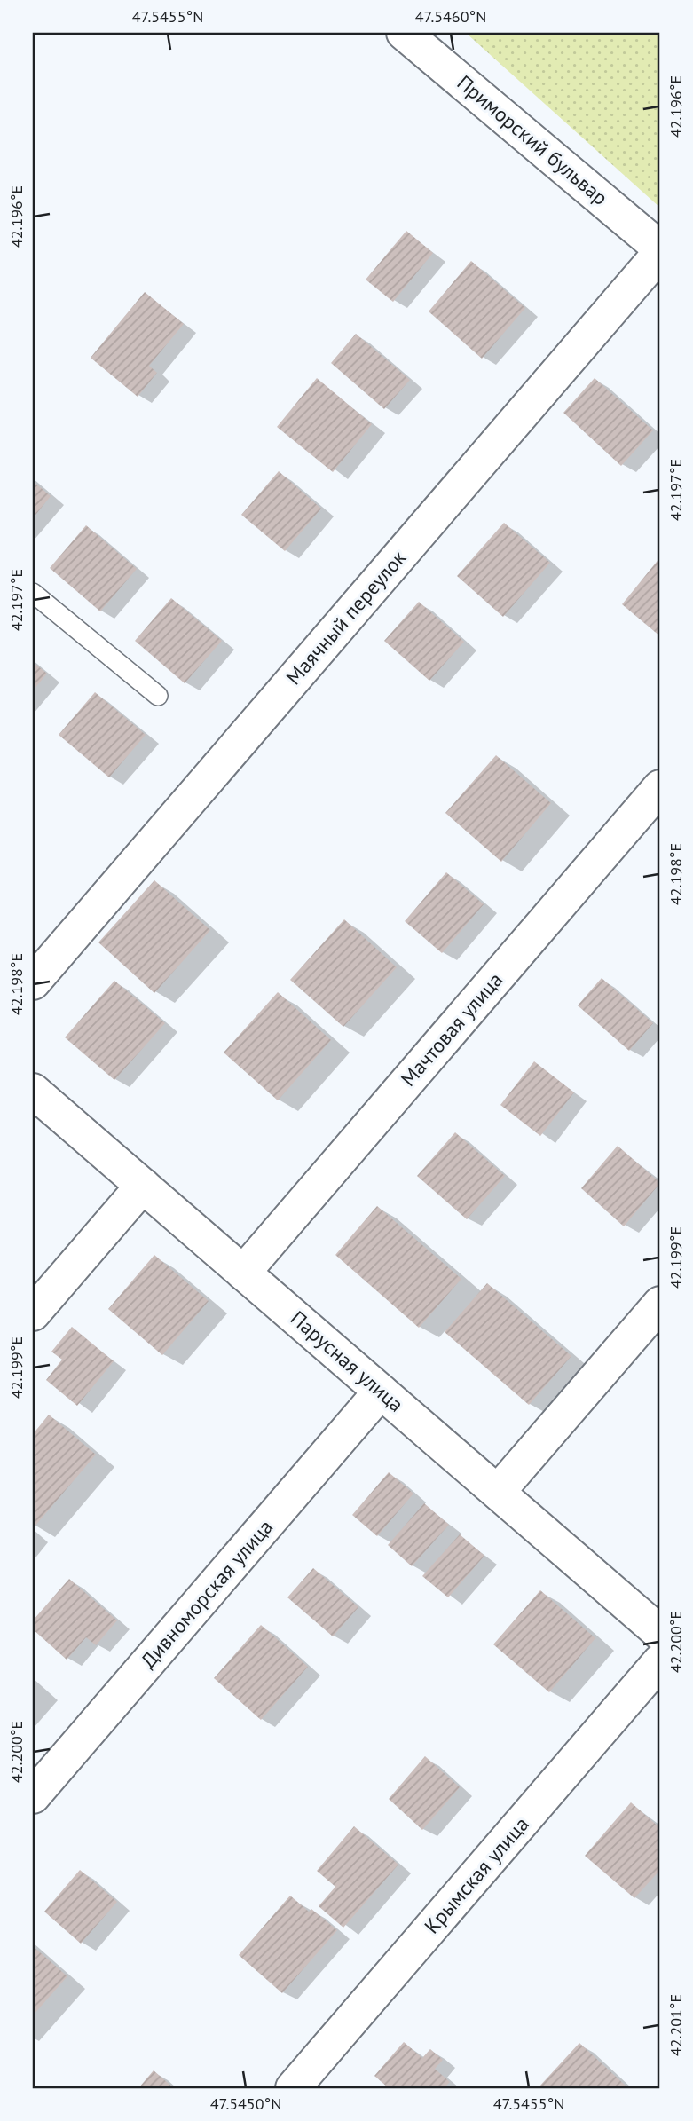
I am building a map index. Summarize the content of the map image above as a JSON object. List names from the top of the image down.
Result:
{
  "streets": {
    "street": [
      "Приморский бульвар",
      "Маячный переулок",
      "Мачтовая улица",
      "Парусная улица",
      "Дивноморская улица",
      "Крымская улица"
    ]
  },
  "crossings": [
    ["Приморский бульвар", "Маячный переулок"],
    ["Мачтовая улица", "Парусная улица"],
    ["Парусная улица", "Дивноморская улица"]
  ],
  "coordinates": [
    "47.5455°N",
    "47.5460°N",
    "42.196°E",
    "42.197°E",
    "42.198°E",
    "42.199°E",
    "42.200°E",
    "42.201°E",
    "47.5450°N"
  ]
}
